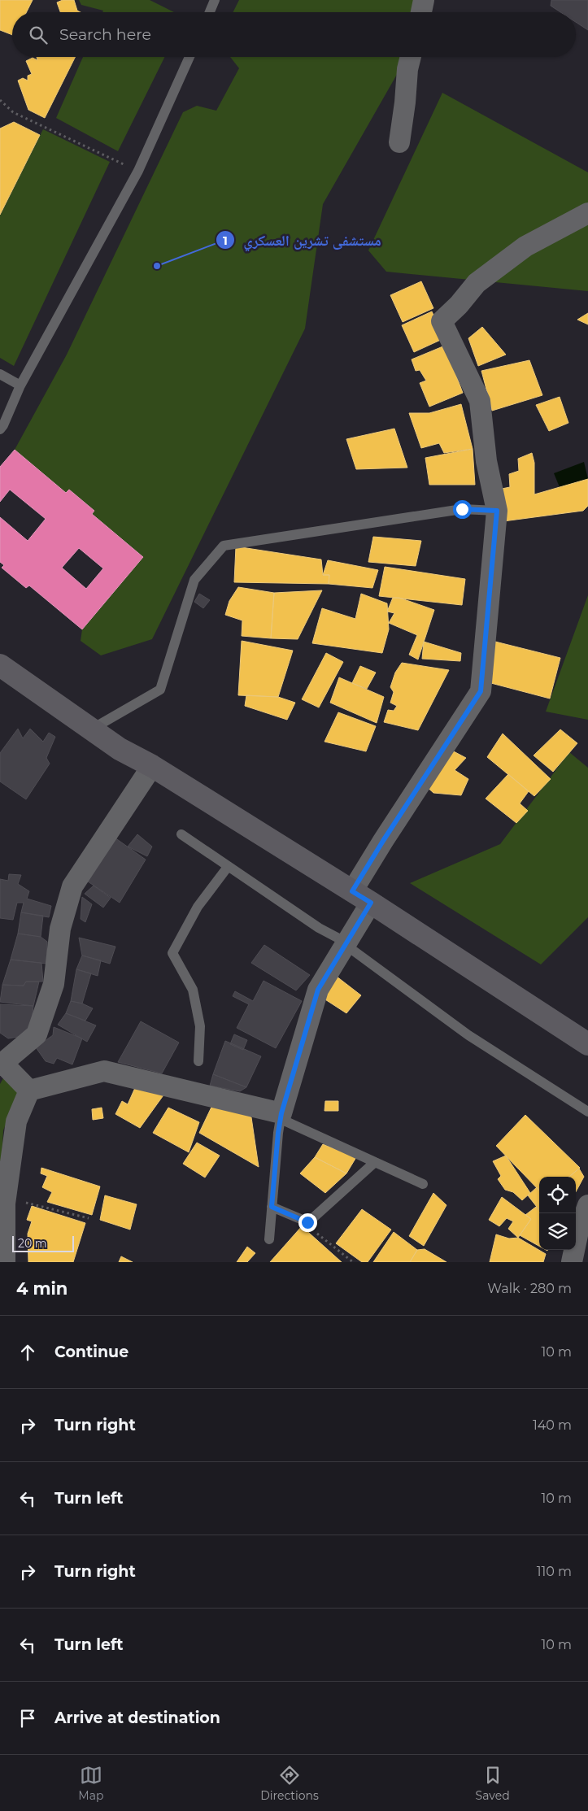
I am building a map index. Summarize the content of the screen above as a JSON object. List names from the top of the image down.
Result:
{
  "places": ["مستشفى تشرين العسكري"],
  "scale_bar": "20 m",
  "page": {
    "search": "Search here",
    "scale": "20 m",
    "heading": ["4 min", "Walk · 280 m"],
    "list": [
      ["Continue", "10 m"],
      ["Turn right", "140 m"],
      ["Turn left", "10 m"],
      ["Turn right", "110 m"],
      ["Turn left", "10 m"],
      "Arrive at destination"
    ],
    "nav": ["Map", "Directions", "Saved"]
  }
}
